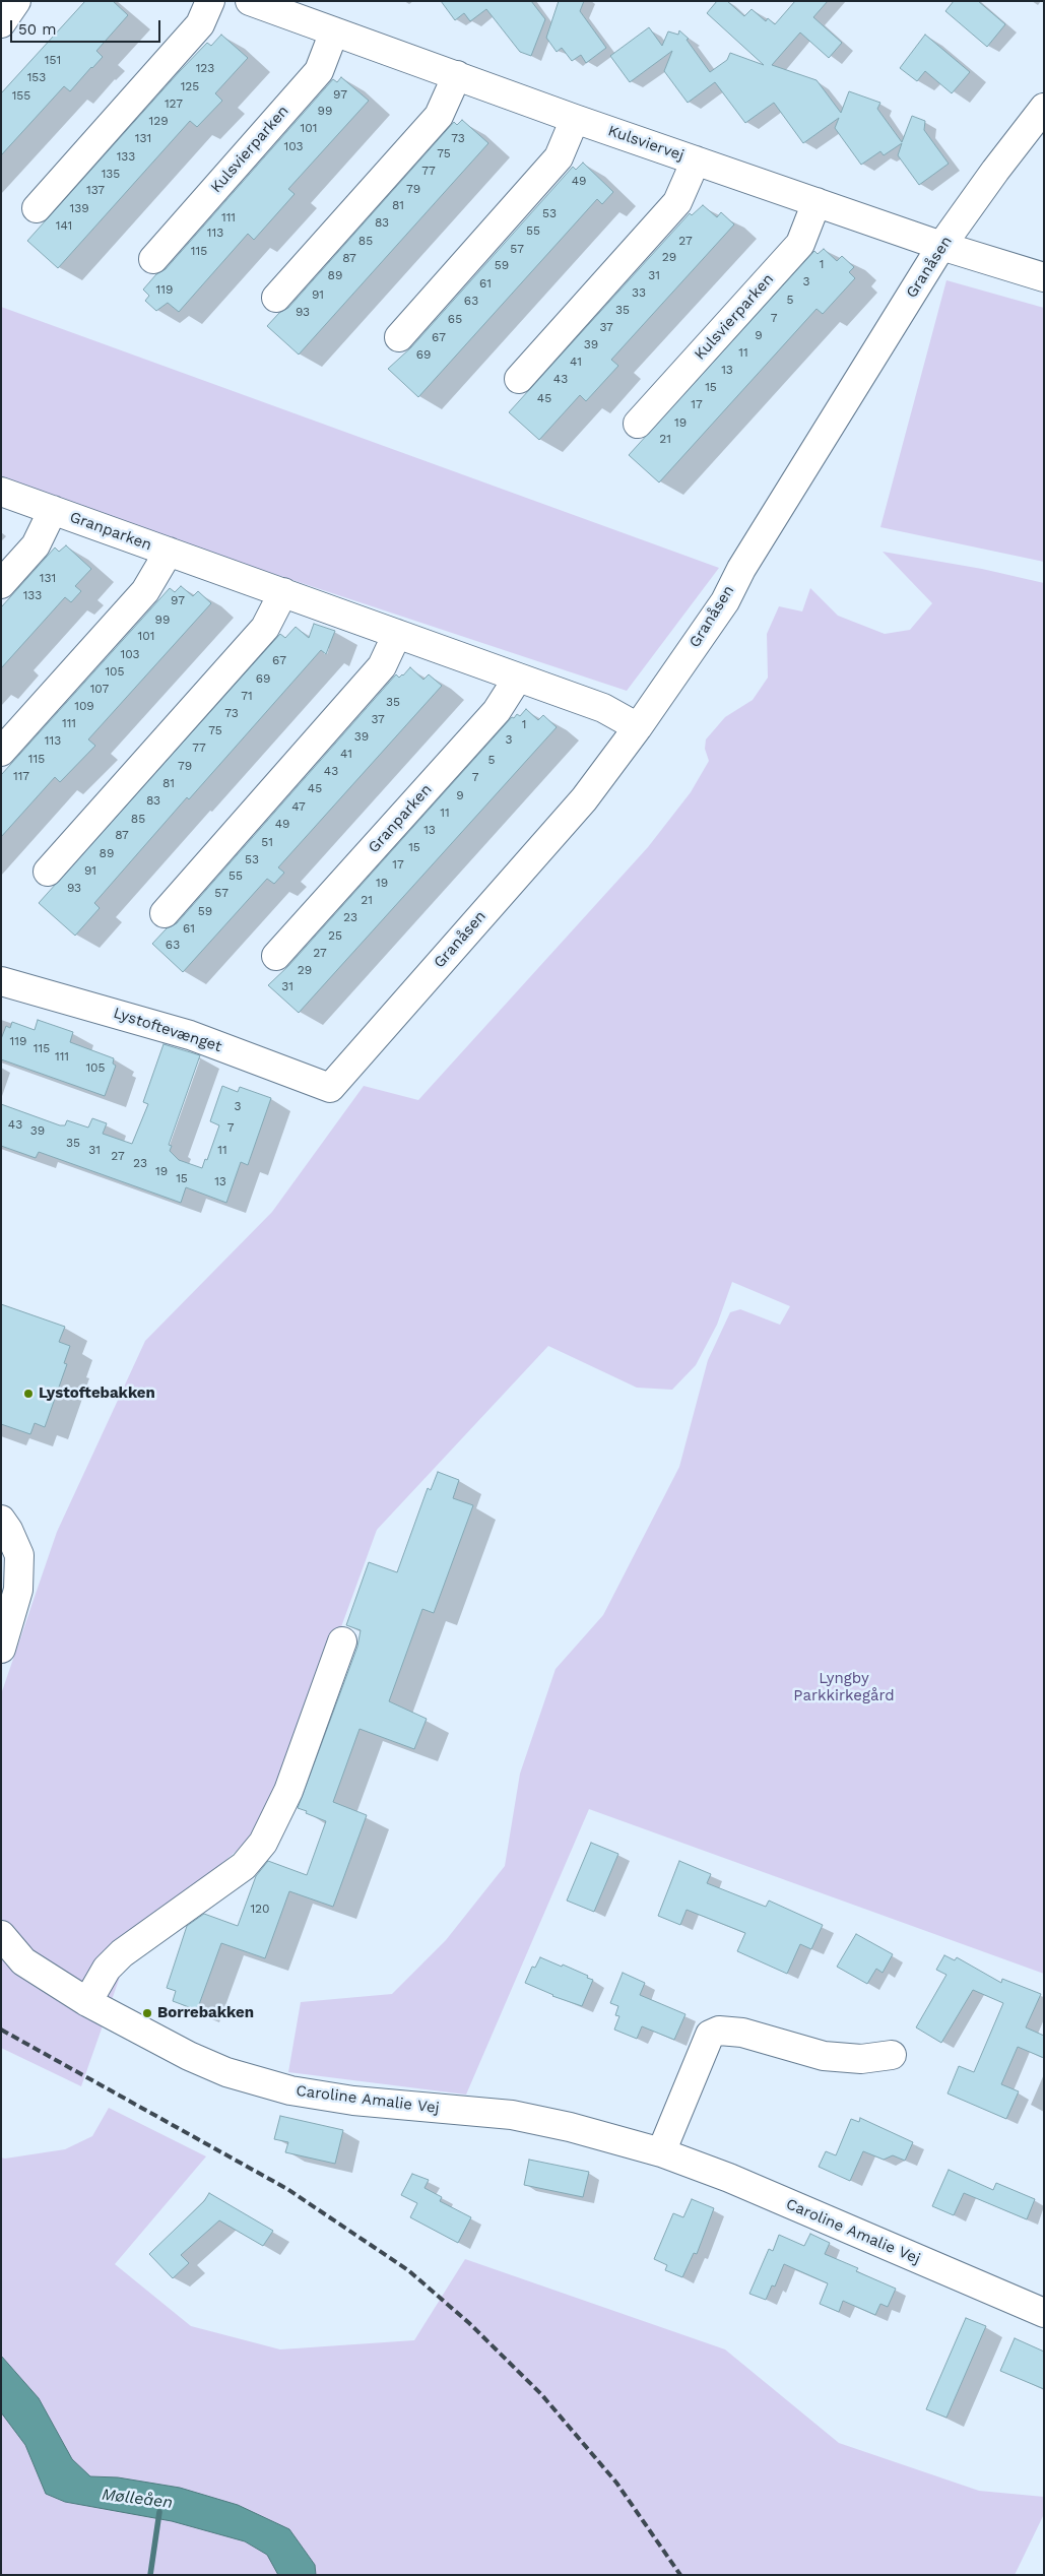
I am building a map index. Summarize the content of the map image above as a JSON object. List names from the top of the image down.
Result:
{
  "streets": {
    "street": [
      "Kulsviervej",
      "Kulsvierparken",
      "Granåsen",
      "Granparken",
      "Lystoftevænget",
      "Caroline Amalie Vej"
    ]
  },
  "crossings": [
    ["Kulsviervej", "Kulsvierparken"],
    ["Kulsviervej", "Granåsen"],
    ["Granåsen", "Granparken"],
    ["Granåsen", "Lystoftevænget"]
  ],
  "water": ["Mølleåen"],
  "parks": ["Lyngby Parkkirkegård"],
  "places": ["Lystoftebakken", "Borrebakken"],
  "house_numbers": [
    "151",
    "123",
    "153",
    "125",
    "97",
    "155",
    "127",
    "99",
    "129",
    "101",
    "131",
    "73",
    "103",
    "75",
    "133",
    "77",
    "135",
    "49",
    "79",
    "137",
    "81",
    "139",
    "53",
    "111",
    "83",
    "141",
    "55",
    "113",
    "85",
    "27",
    "57",
    "115",
    "29",
    "87",
    "1",
    "59",
    "89",
    "31",
    "3",
    "61",
    "119",
    "33",
    "91",
    "5",
    "63",
    "35",
    "93",
    "7",
    "65",
    "37",
    "9",
    "67",
    "39",
    "11",
    "69",
    "41",
    "13",
    "43",
    "15",
    "45",
    "17",
    "19",
    "21",
    "131",
    "133",
    "97",
    "99",
    "101",
    "103",
    "67",
    "105",
    "69",
    "107",
    "71",
    "35",
    "109",
    "73",
    "37",
    "111",
    "1",
    "75",
    "39",
    "3",
    "113",
    "77",
    "41",
    "115",
    "5",
    "79",
    "43",
    "117",
    "7",
    "81",
    "45",
    "9",
    "83",
    "47",
    "11",
    "85",
    "49",
    "13",
    "87",
    "51",
    "15",
    "89",
    "53",
    "17",
    "91",
    "55",
    "19",
    "93",
    "57",
    "21",
    "59",
    "23",
    "61",
    "25",
    "63",
    "27",
    "29",
    "31",
    "119",
    "115",
    "111",
    "105",
    "3",
    "43",
    "7",
    "39",
    "35",
    "31",
    "11",
    "27",
    "23",
    "19",
    "15",
    "13",
    "120"
  ],
  "scale_bar": "50 m"
}
